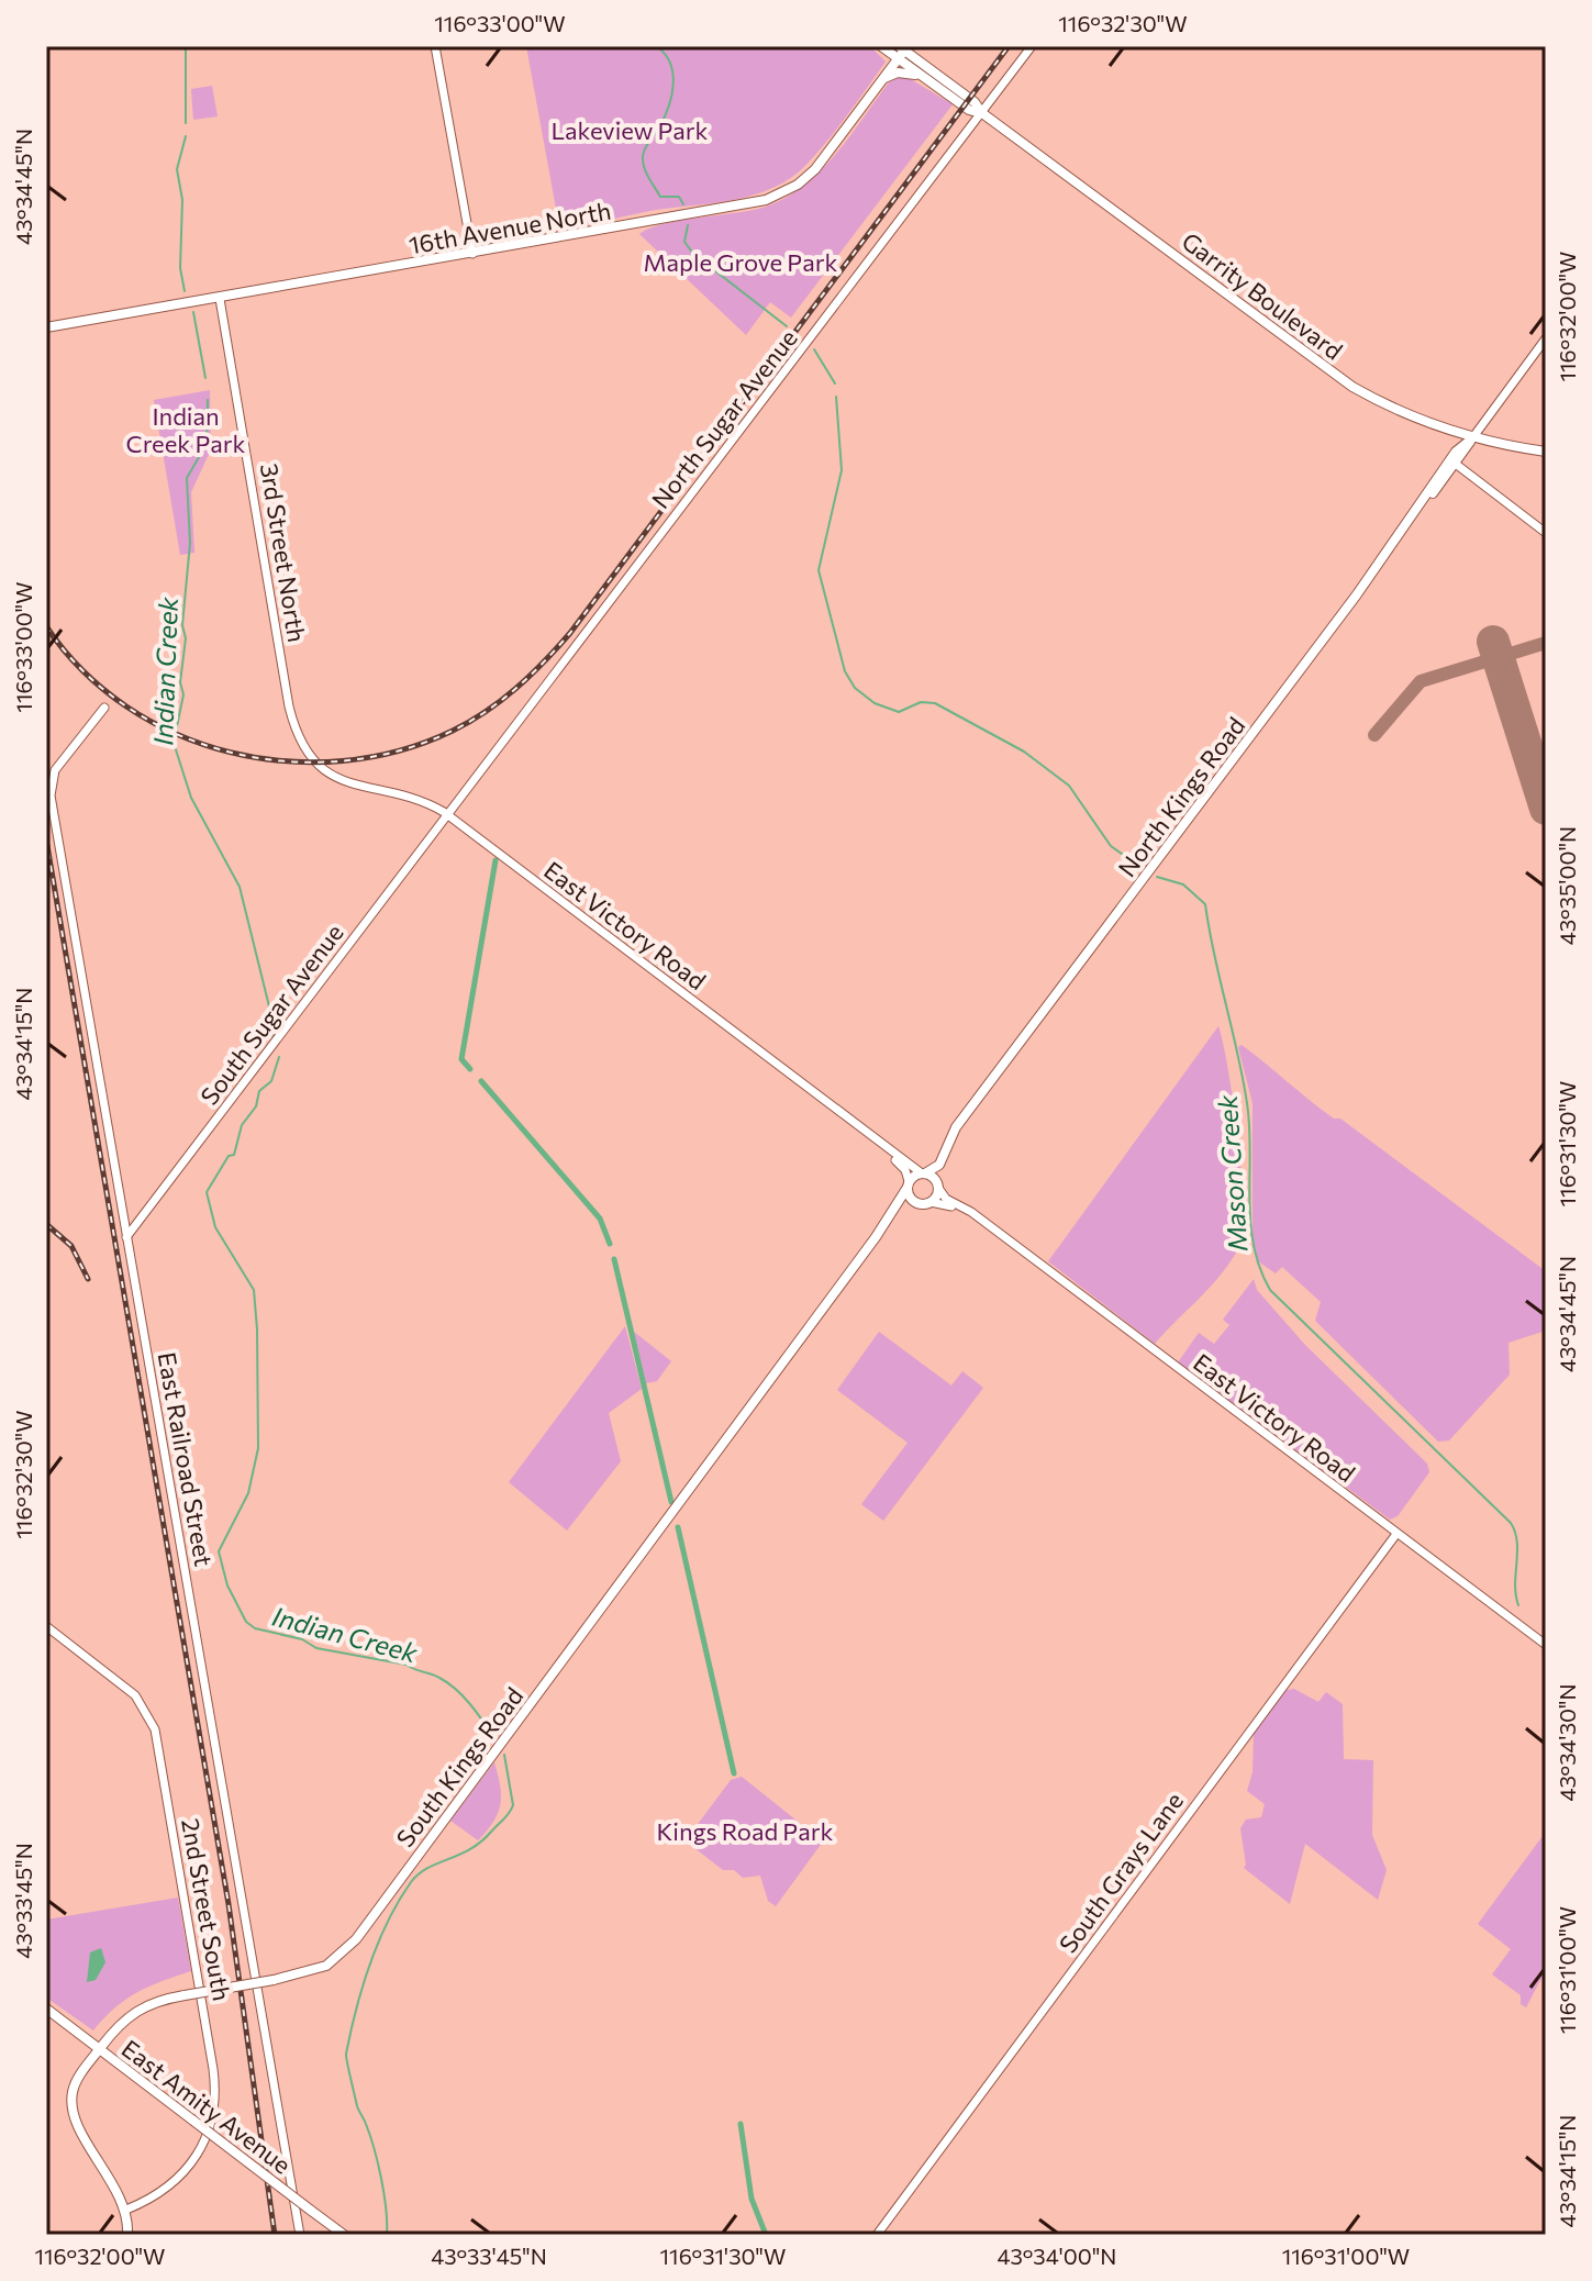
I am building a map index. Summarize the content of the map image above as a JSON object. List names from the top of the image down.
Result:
{
  "streets": {
    "main road": [
      "16th Avenue North",
      "Garrity Boulevard",
      "North Kings Road",
      "South Kings Road",
      "East Amity Avenue"
    ],
    "street": [
      "North Sugar Avenue",
      "3rd Street North",
      "East Victory Road",
      "South Sugar Avenue",
      "East Railroad Street",
      "South Grays Lane",
      "2nd Street South"
    ]
  },
  "crossings": [
    ["16th Avenue North", "Garrity Boulevard"],
    ["16th Avenue North", "3rd Street North"],
    ["Garrity Boulevard", "North Sugar Avenue"],
    ["Garrity Boulevard", "North Kings Road"],
    ["North Sugar Avenue", "East Victory Road"],
    ["North Sugar Avenue", "South Sugar Avenue"],
    ["3rd Street North", "East Victory Road"],
    ["North Kings Road", "East Victory Road"],
    ["East Victory Road", "South Sugar Avenue"],
    ["East Victory Road", "South Kings Road"],
    ["East Victory Road", "South Grays Lane"],
    ["South Sugar Avenue", "East Railroad Street"],
    ["South Kings Road", "2nd Street South"],
    ["South Kings Road", "East Amity Avenue"]
  ],
  "water": ["Indian Creek", "Mason Creek"],
  "parks": [
    "Lakeview Park",
    "Maple Grove Park",
    "Indian Creek Park",
    "Kings Road Park"
  ],
  "coordinates": [
    "116°33'00\"W",
    "116°32'30\"W",
    "43°34'45\"N",
    "116°32'00\"W",
    "43°35'00\"N",
    "43°34'15\"N",
    "116°31'30\"W",
    "43°34'30\"N",
    "43°33'45\"N",
    "116°31'00\"W",
    "43°34'00\"N"
  ]
}
